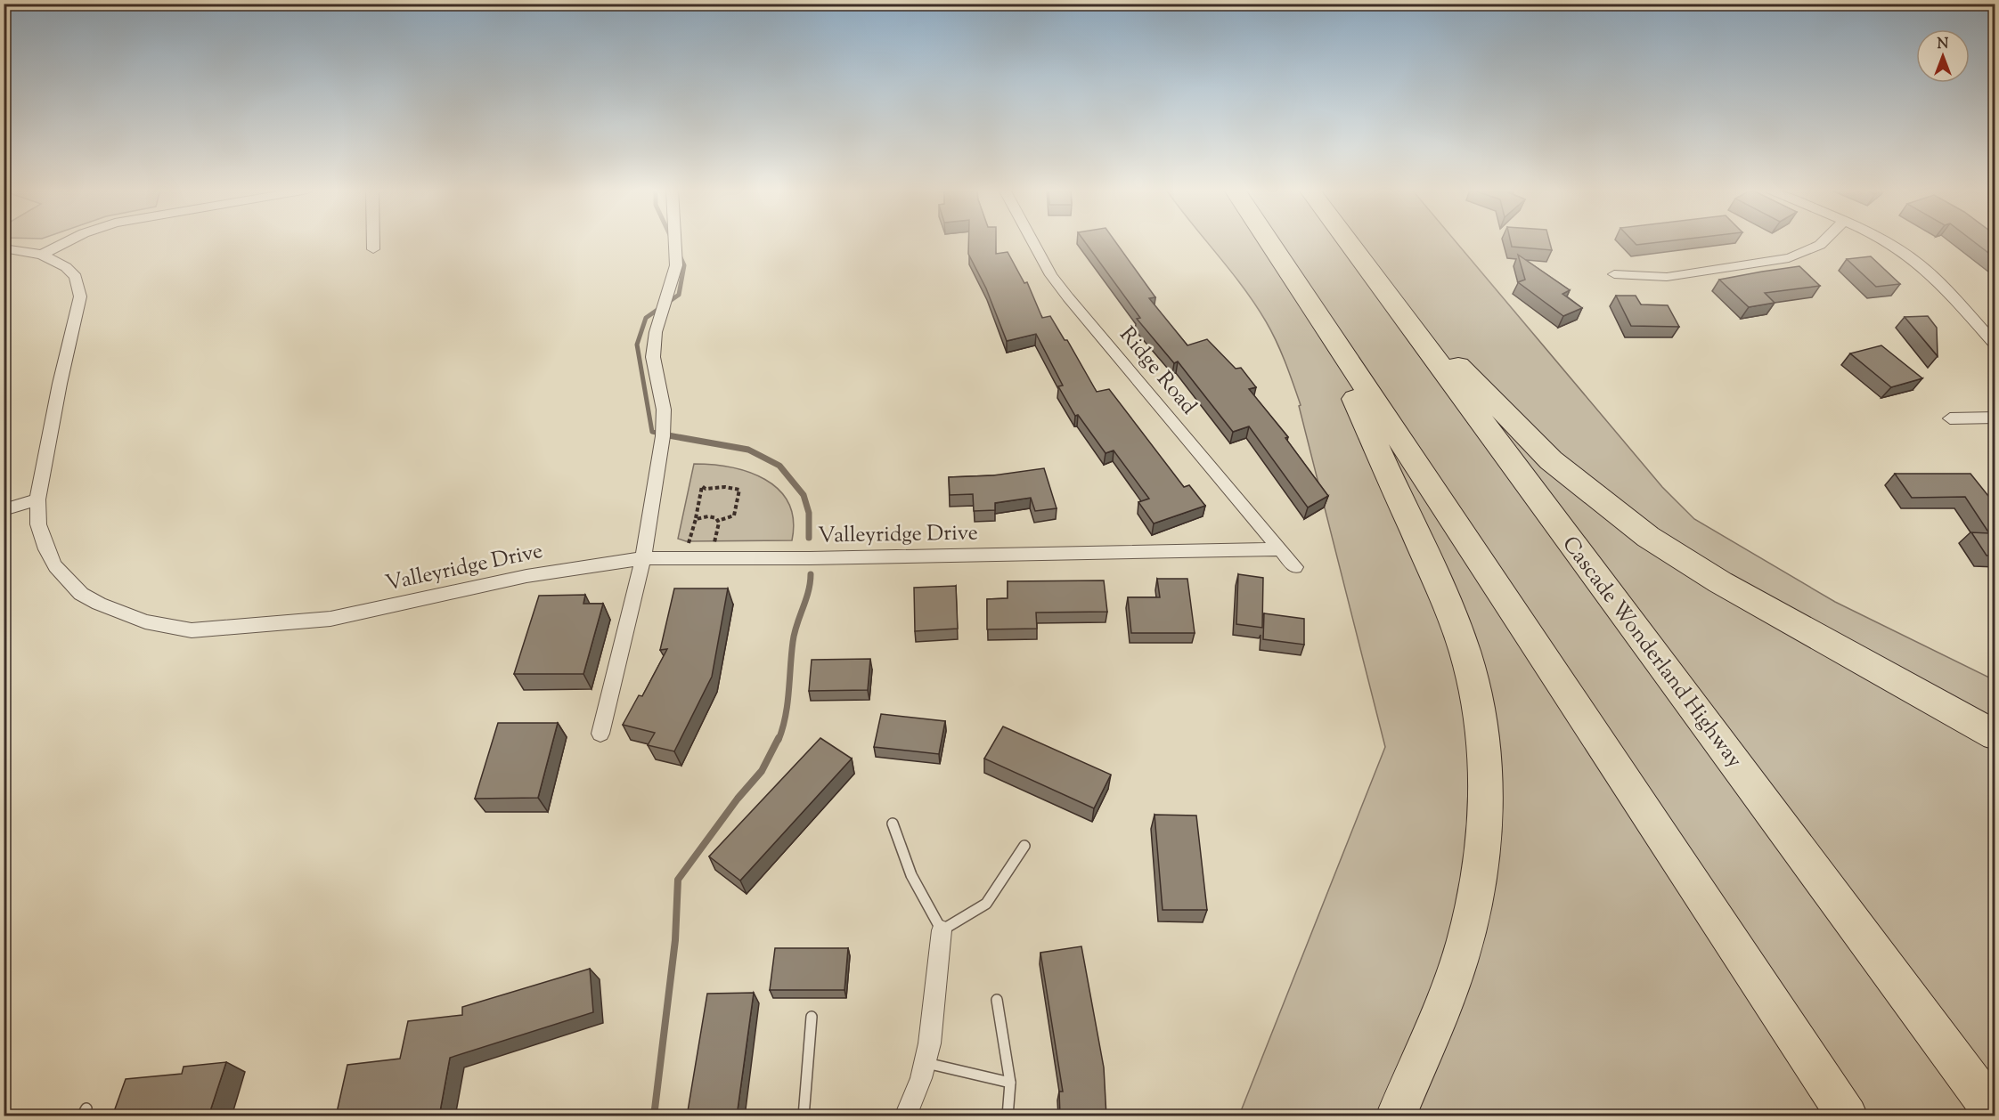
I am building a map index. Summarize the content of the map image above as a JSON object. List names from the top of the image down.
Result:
{
  "streets": {
    "highway": ["Cascade Wonderland Highway"],
    "street": ["Ridge Road", "Valleyridge Drive"]
  },
  "crossings": [
    ["Ridge Road", "Valleyridge Drive"]
  ],
  "north": "top"
}
